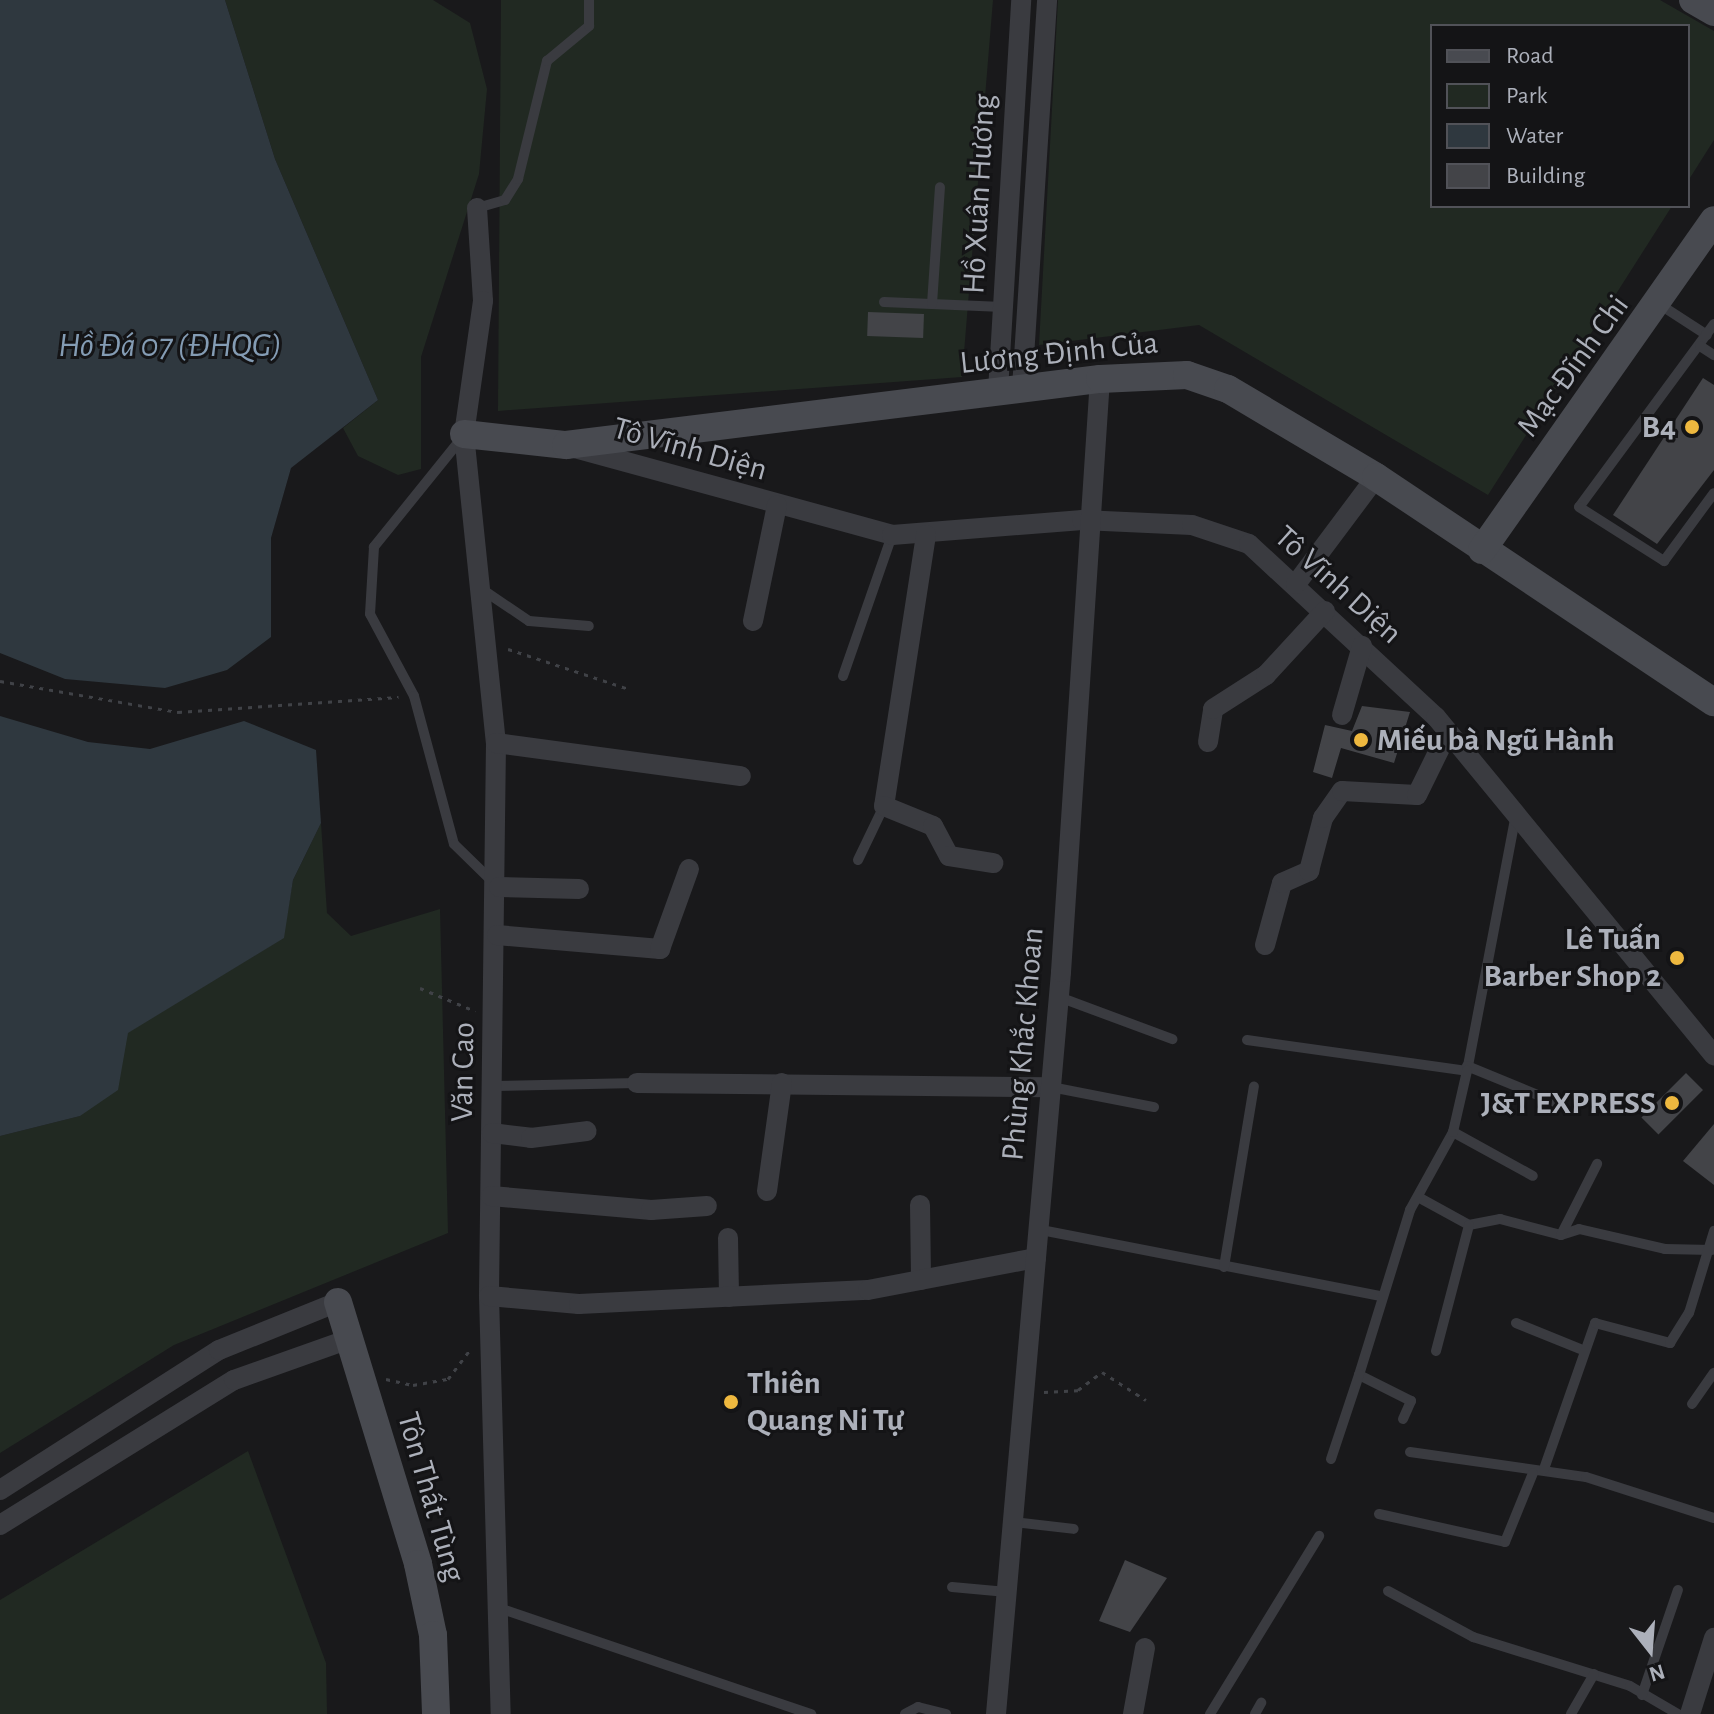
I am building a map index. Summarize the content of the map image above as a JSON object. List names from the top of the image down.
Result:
{
  "streets": {
    "street": [
      "Hồ Xuân Hương",
      "Lương Định Của",
      "Mạc Đĩnh Chi",
      "Tô Vĩnh Diện",
      "Phùng Khắc Khoan",
      "Văn Cao",
      "Tôn Thất Tùng"
    ]
  },
  "crossings": [
    ["Hồ Xuân Hương", "Lương Định Của"],
    ["Lương Định Của", "Mạc Đĩnh Chi"],
    ["Lương Định Của", "Tô Vĩnh Diện"],
    ["Lương Định Của", "Phùng Khắc Khoan"],
    ["Lương Định Của", "Văn Cao"],
    ["Tô Vĩnh Diện", "Phùng Khắc Khoan"]
  ],
  "water": ["Hồ Đá 07 (ĐHQG)"],
  "places": [
    "B4",
    "Miếu bà Ngũ Hành",
    "Lê Tuấn Barber Shop 2",
    "J&T EXPRESS",
    "Thiên Quang Ni Tự"
  ],
  "legend": [
    "Road",
    "Park",
    "Water",
    "Building"
  ],
  "north": "bottom"
}
